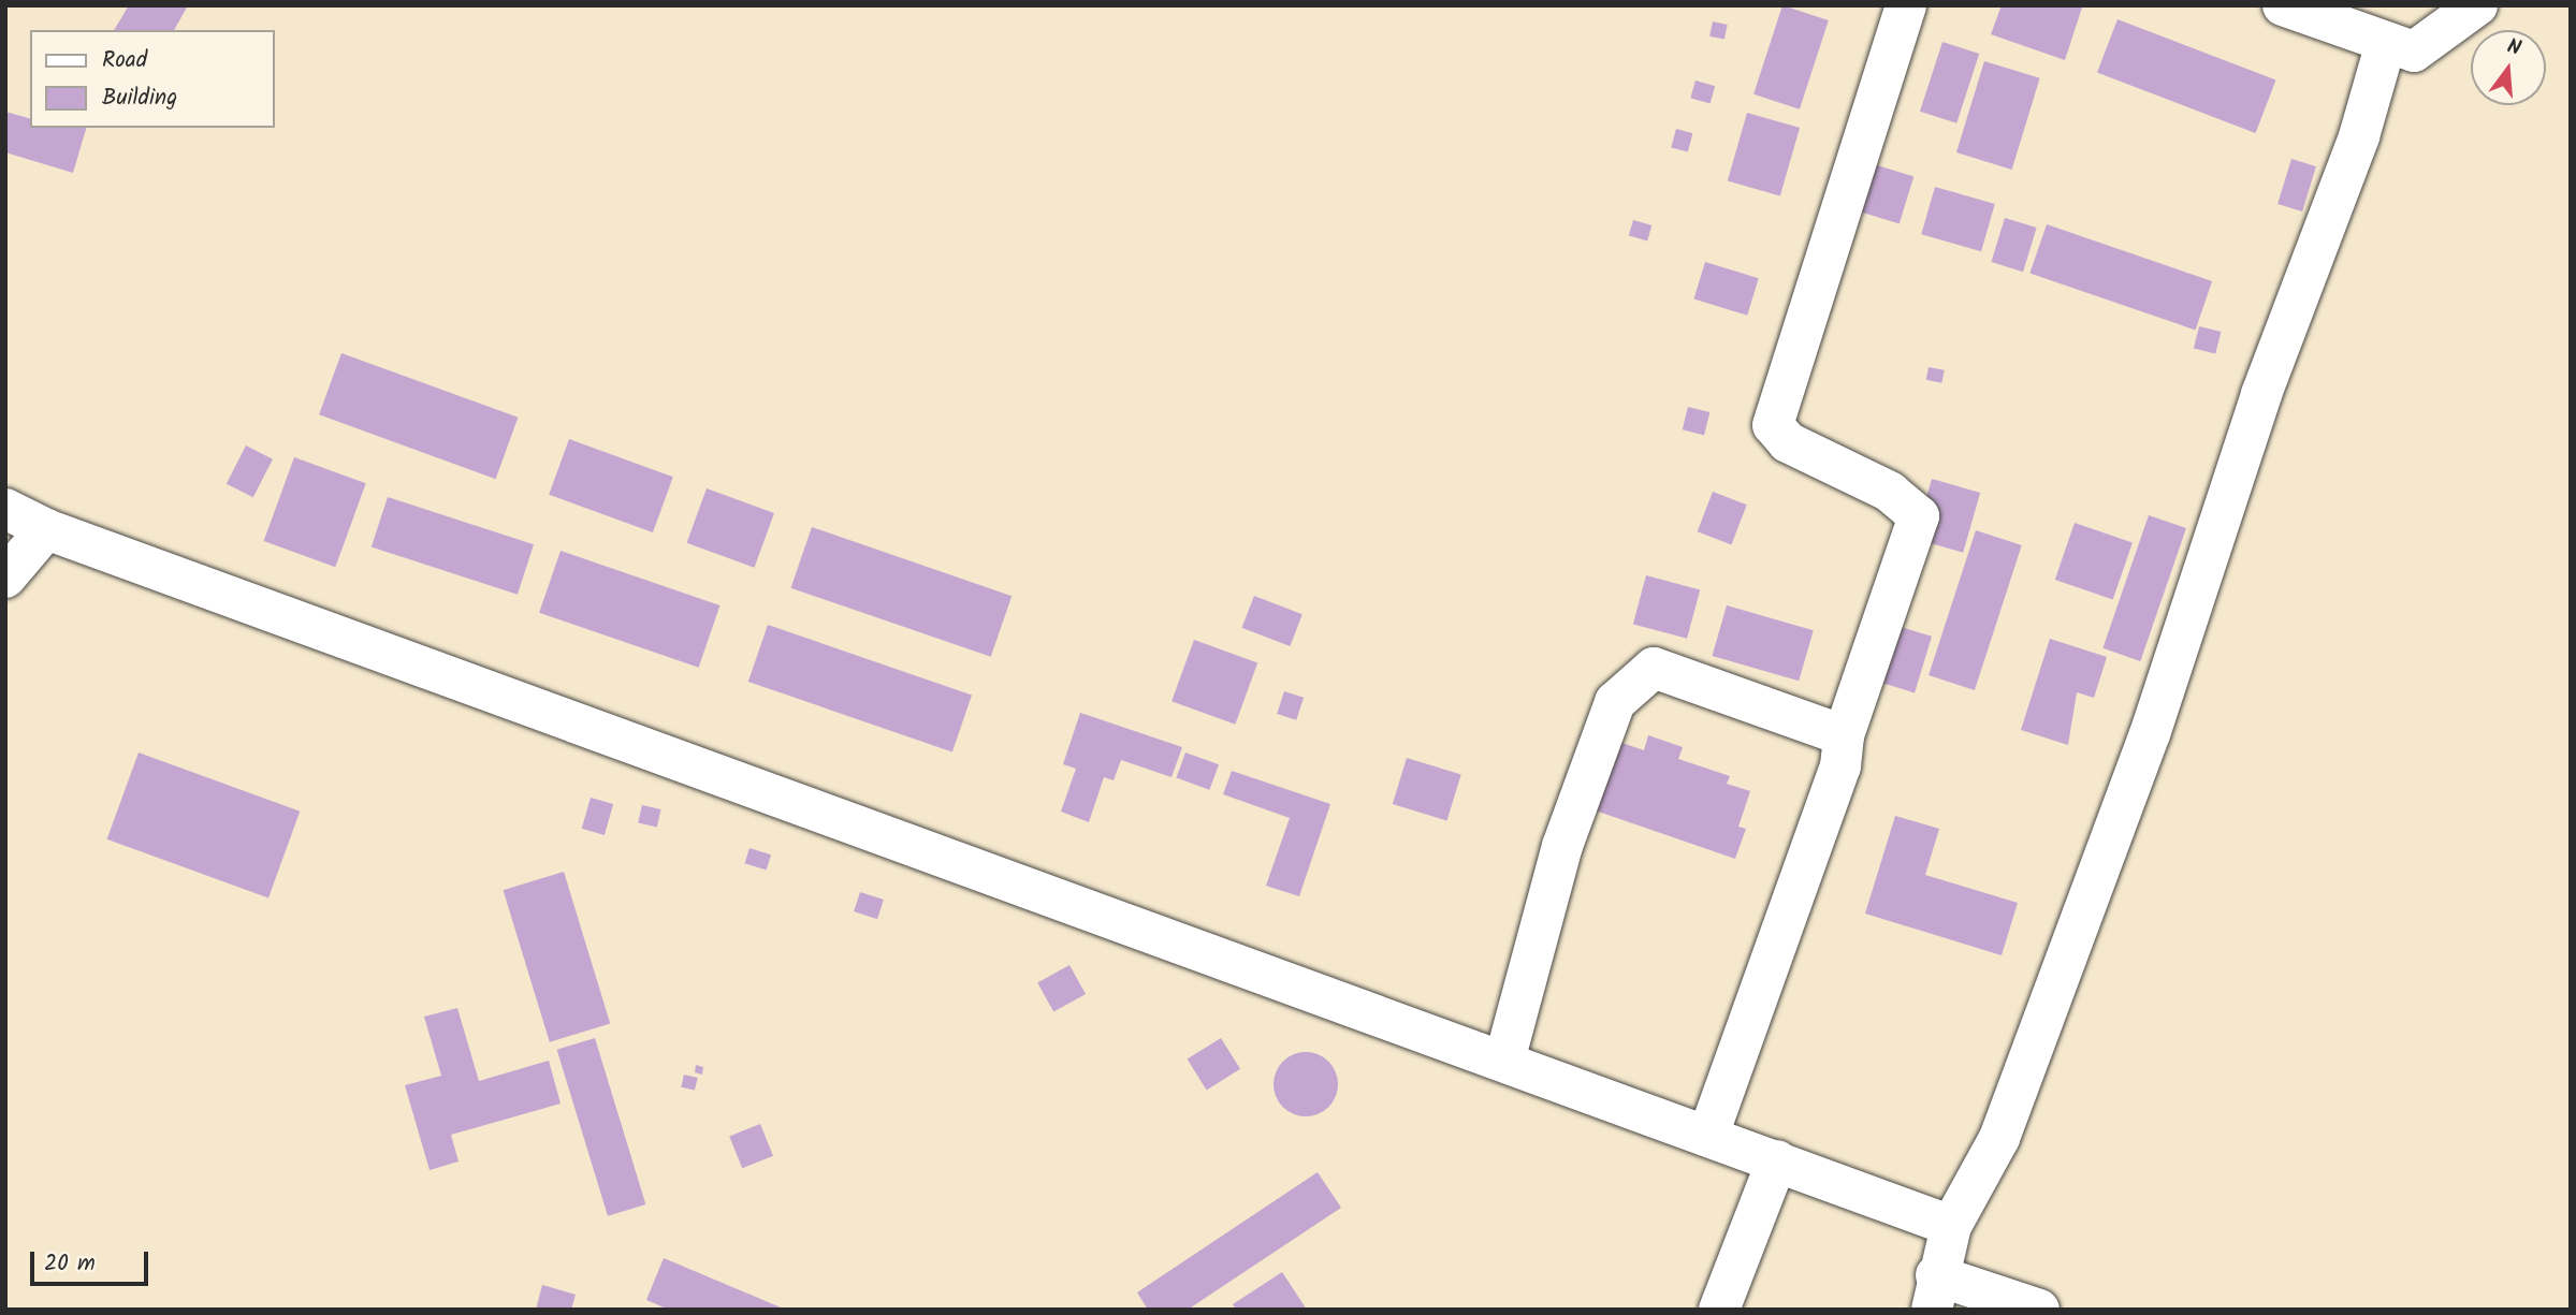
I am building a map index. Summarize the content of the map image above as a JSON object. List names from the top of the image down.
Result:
{
  "legend": ["Road", "Building"],
  "scale_bar": "20 m",
  "north": "top"
}
